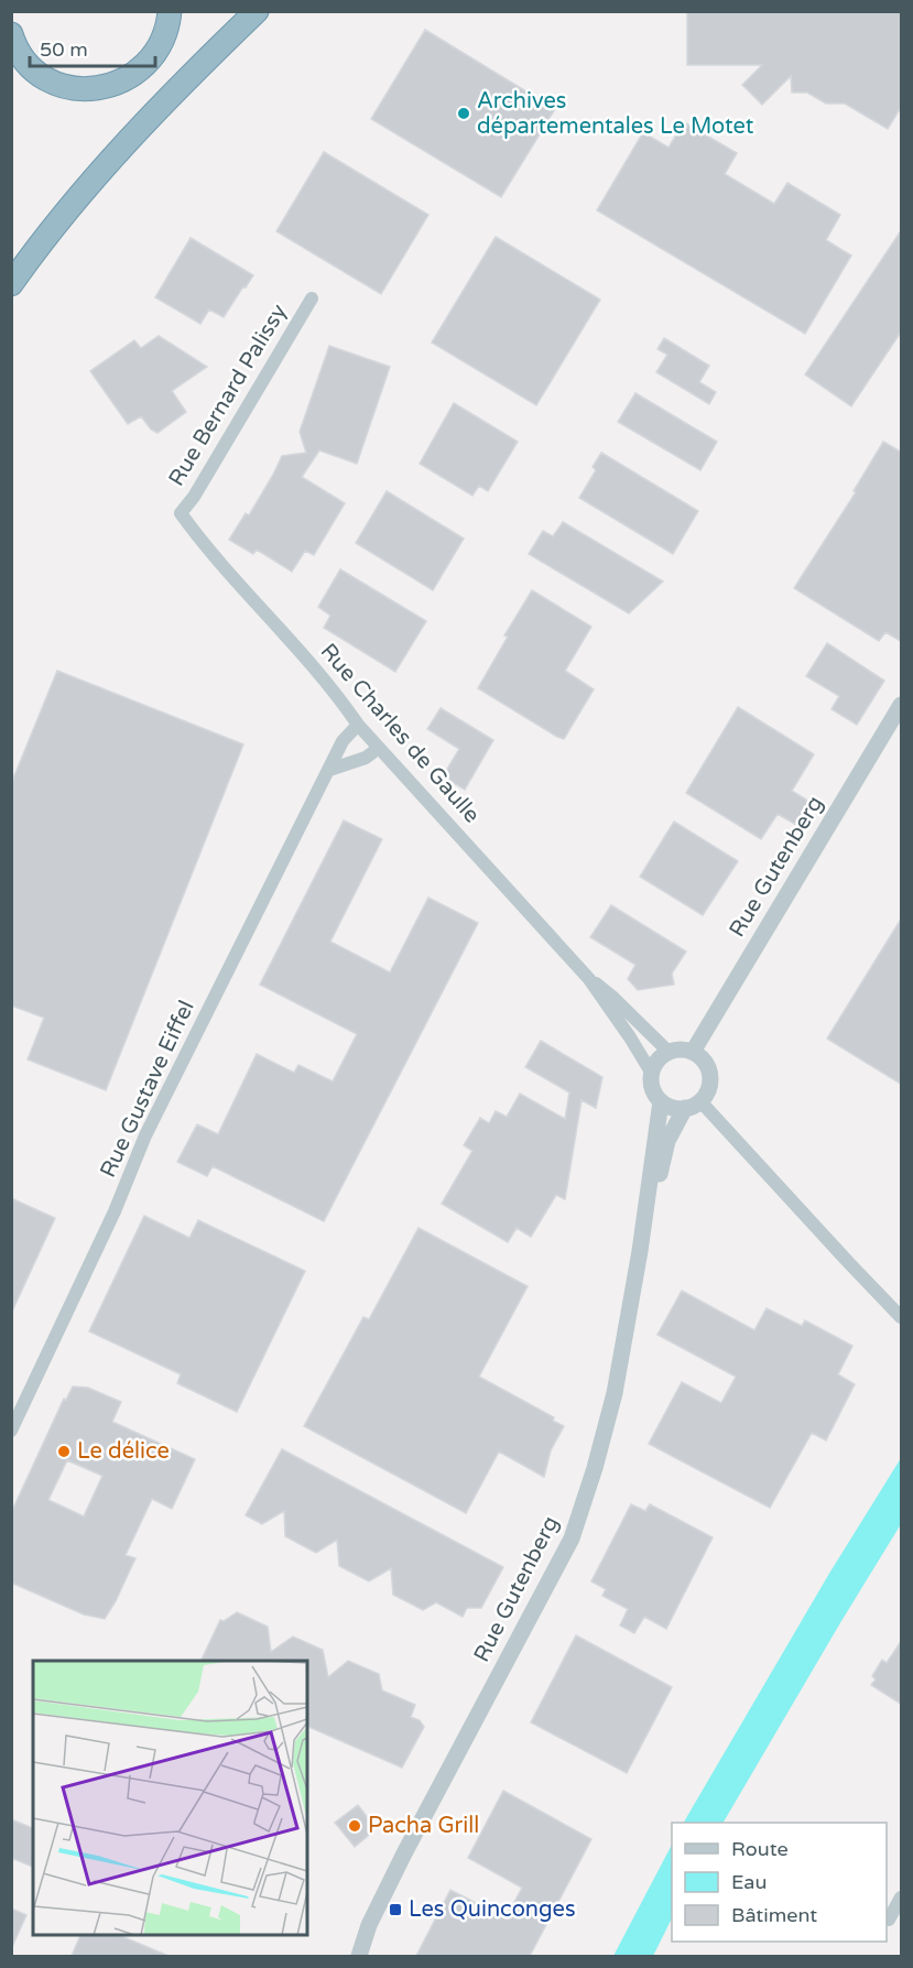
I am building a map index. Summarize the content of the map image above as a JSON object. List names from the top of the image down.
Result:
{
  "streets": {
    "street": [
      "Rue Bernard Palissy",
      "Rue Charles de Gaulle",
      "Rue Gutenberg",
      "Rue Gustave Eiffel"
    ]
  },
  "crossings": [
    ["Rue Bernard Palissy", "Rue Charles de Gaulle"],
    ["Rue Charles de Gaulle", "Rue Gutenberg"],
    ["Rue Charles de Gaulle", "Rue Gustave Eiffel"]
  ],
  "places": {
    "other": ["Archives départementales Le Motet", "Le délice", "Pacha Grill"],
    "transit": ["Les Quinconges"]
  },
  "legend": ["Route", "Eau", "Bâtiment"],
  "scale_bar": "50 m"
}
